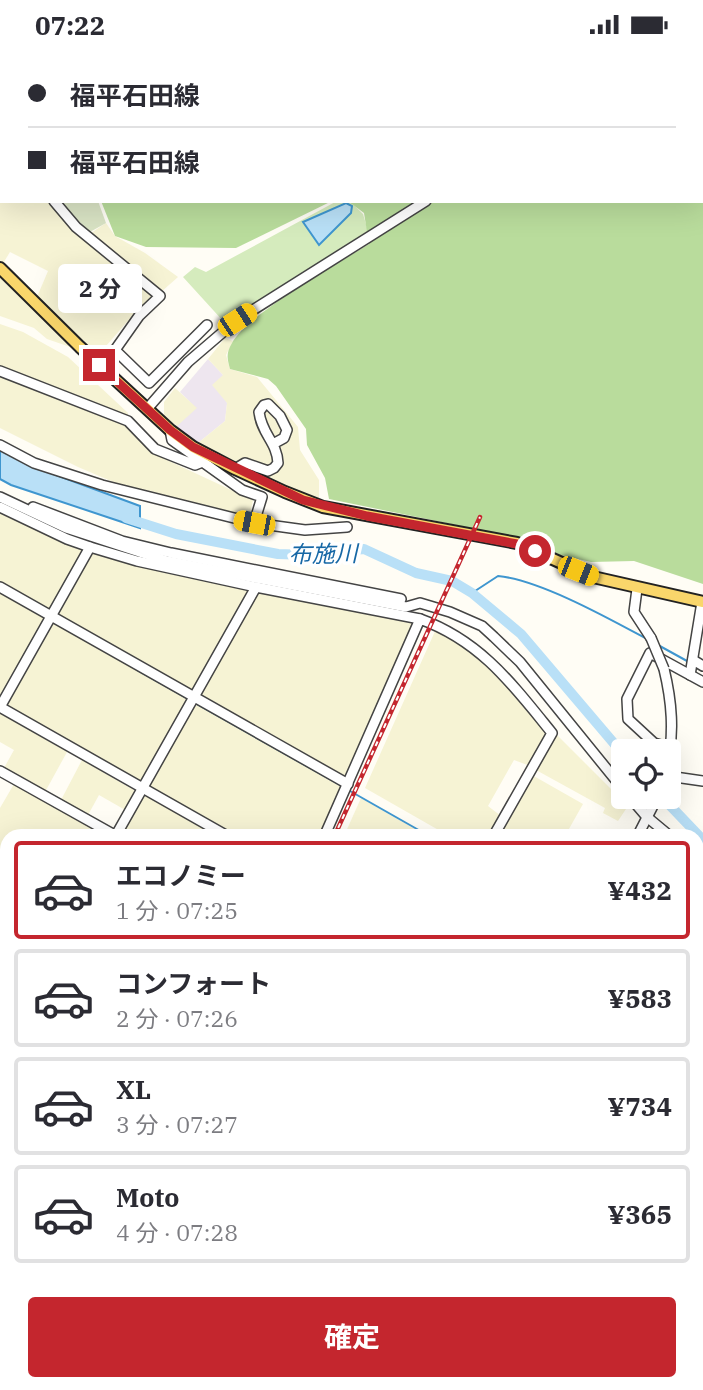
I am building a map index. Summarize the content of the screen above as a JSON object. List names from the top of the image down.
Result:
{
  "water": ["布施川"],
  "page": {
    "status": "07:22",
    "banner": ["福平石田線", "福平石田線"],
    "bubble": "2 分",
    "list": [
      {
        "name": "エコノミー",
        "note": "1 分 · 07:25",
        "value": "¥432"
      },
      {
        "name": "コンフォート",
        "note": "2 分 · 07:26",
        "value": "¥583"
      },
      {
        "name": "XL",
        "note": "3 分 · 07:27",
        "value": "¥734"
      },
      {
        "name": "Moto",
        "note": "4 分 · 07:28",
        "value": "¥365"
      }
    ],
    "buttons": "確定"
  }
}
